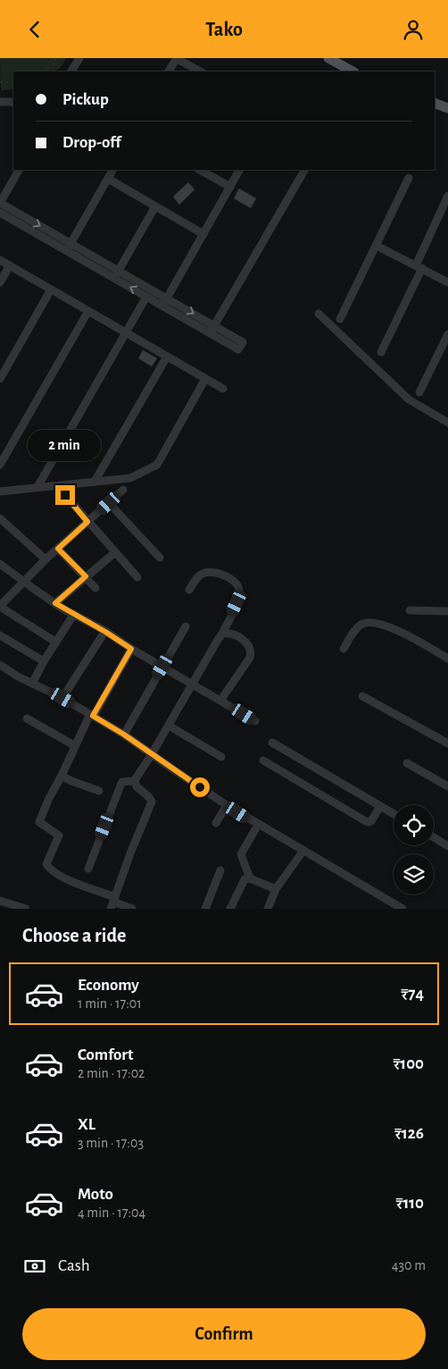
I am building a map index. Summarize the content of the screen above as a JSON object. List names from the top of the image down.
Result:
{
  "page": {
    "header": "Tako",
    "banner": ["Pickup", "Drop-off"],
    "bubble": "2 min",
    "heading": "Choose a ride",
    "list": [
      {
        "name": "Economy",
        "note": "1 min · 17:01",
        "value": "₹74"
      },
      {
        "name": "Comfort",
        "note": "2 min · 17:02",
        "value": "₹100"
      },
      {
        "name": "XL",
        "note": "3 min · 17:03",
        "value": "₹126"
      },
      {
        "name": "Moto",
        "note": "4 min · 17:04",
        "value": "₹110"
      }
    ],
    "pay": ["Cash", "430 m"],
    "buttons": "Confirm"
  }
}
